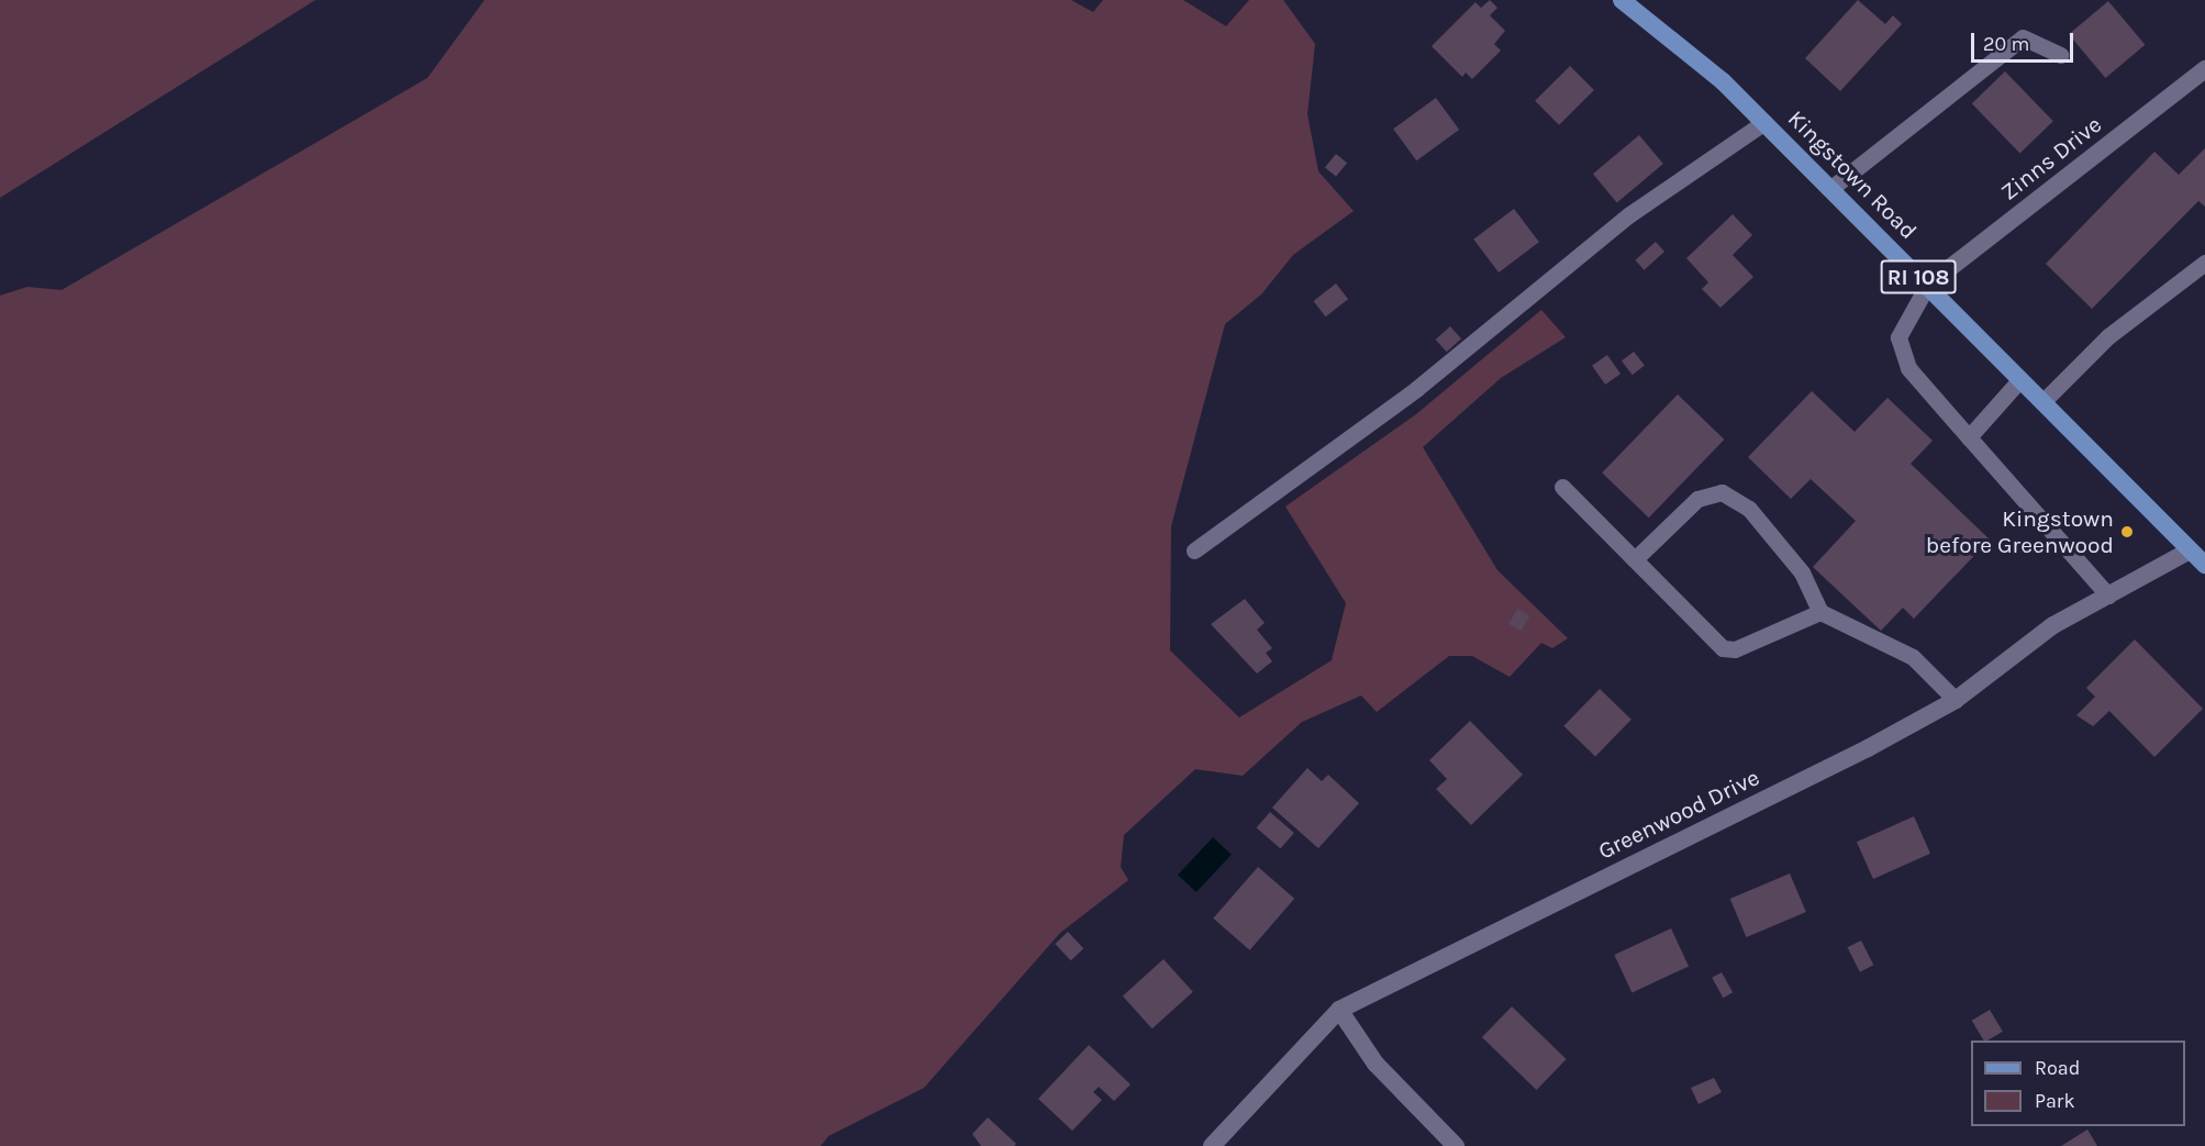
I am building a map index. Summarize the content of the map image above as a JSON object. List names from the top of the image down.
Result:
{
  "streets": {
    "main road": ["Kingstown Road", "RI 108"],
    "street": ["Zinns Drive", "Greenwood Drive"]
  },
  "crossings": [
    ["Zinns Drive", "Kingstown Road"],
    ["Kingstown Road", "Greenwood Drive"]
  ],
  "places": ["Kingstown before Greenwood"],
  "legend": ["Road", "Park"],
  "scale_bar": "20 m"
}
